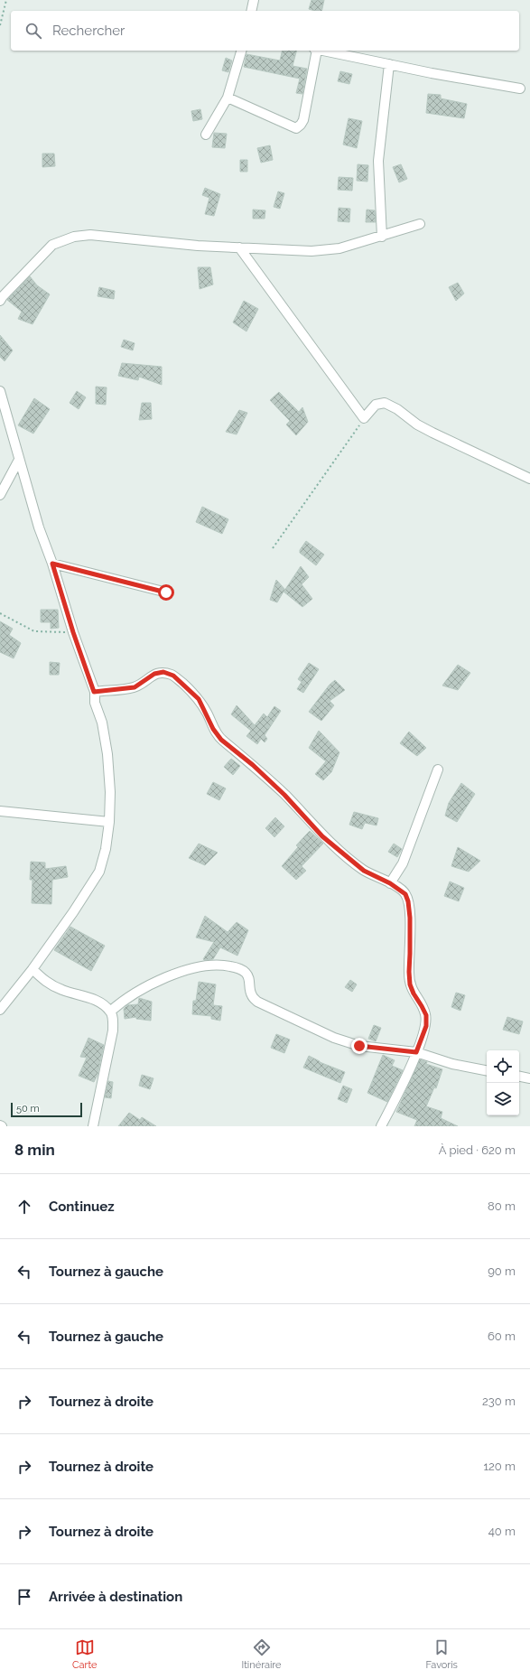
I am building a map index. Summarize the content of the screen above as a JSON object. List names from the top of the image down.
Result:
{
  "scale_bar": "50 m",
  "page": {
    "search": "Rechercher",
    "scale": "50 m",
    "heading": ["8 min", "À pied · 620 m"],
    "list": [
      ["Continuez", "80 m"],
      ["Tournez à gauche", "90 m"],
      ["Tournez à gauche", "60 m"],
      ["Tournez à droite", "230 m"],
      ["Tournez à droite", "120 m"],
      ["Tournez à droite", "40 m"],
      "Arrivée à destination"
    ],
    "nav": ["Carte", "Itinéraire", "Favoris"]
  }
}
